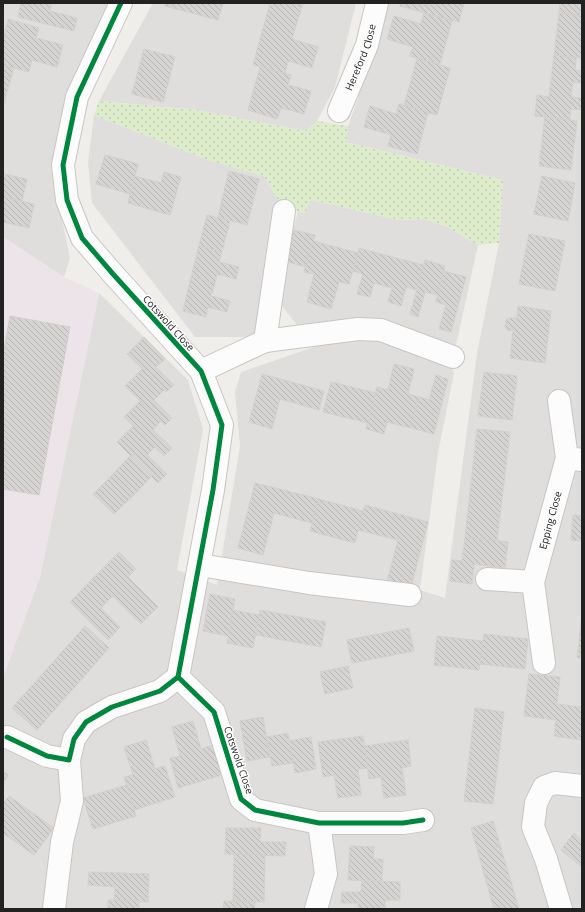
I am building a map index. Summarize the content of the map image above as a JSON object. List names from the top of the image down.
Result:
{
  "streets": {
    "street": ["Hereford Close", "Cotswold Close", "Epping Close"]
  }
}
